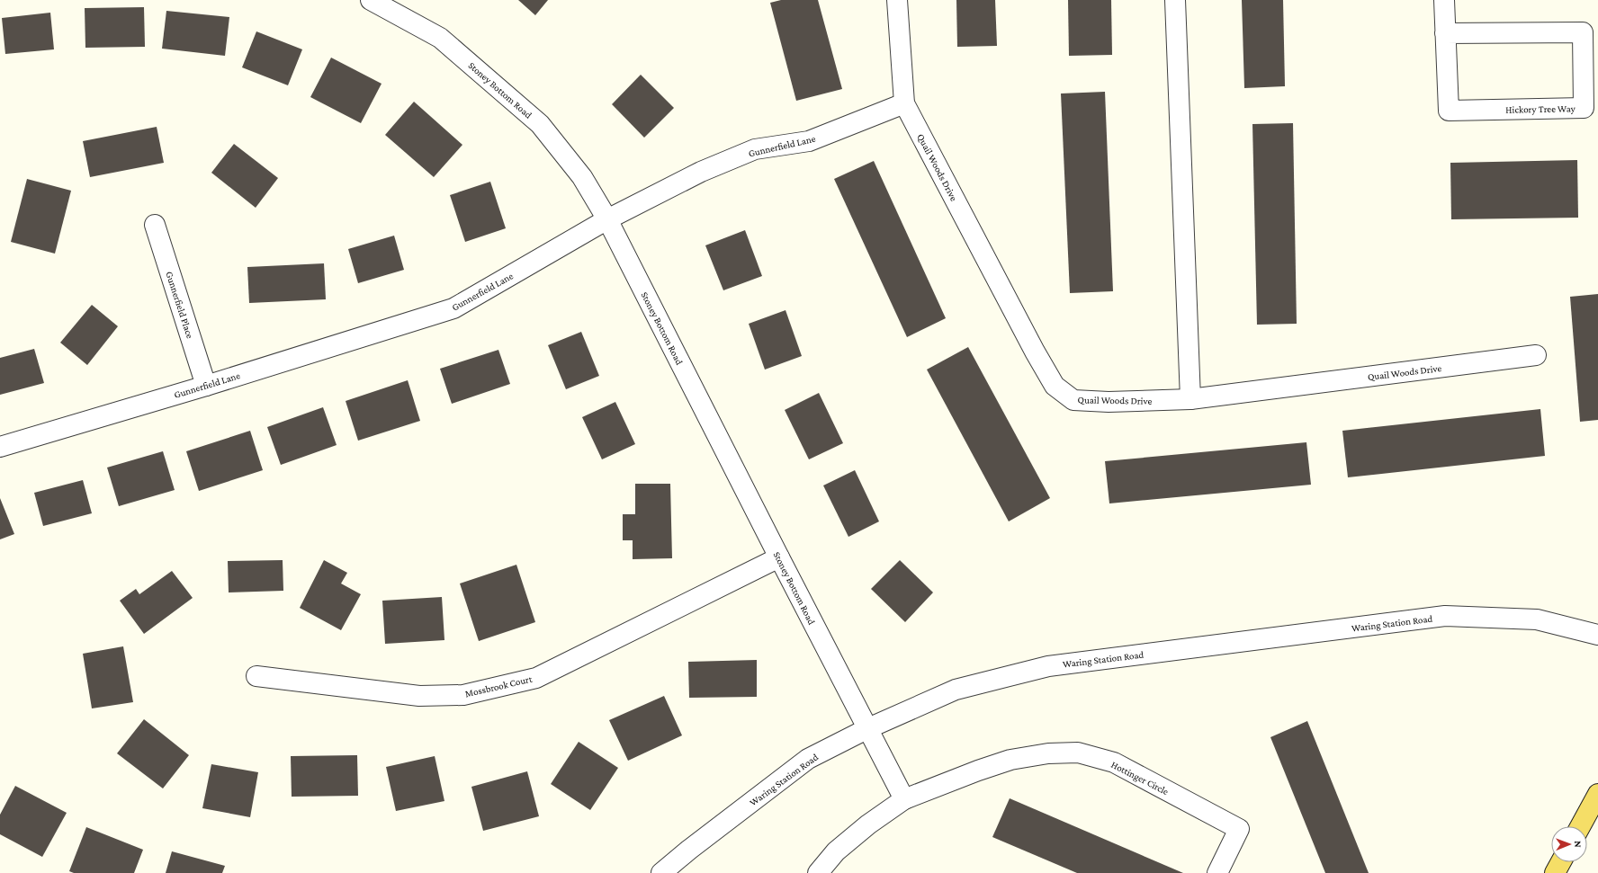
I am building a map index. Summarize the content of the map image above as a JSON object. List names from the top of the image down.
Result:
{
  "streets": {
    "street": [
      "Stoney Bottom Road",
      "Hickory Tree Way",
      "Gunnerfield Lane",
      "Quail Woods Drive",
      "Gunnerfield Place",
      "Waring Station Road",
      "Mossbrook Court",
      "Hottinger Circle"
    ]
  },
  "crossings": [
    ["Stoney Bottom Road", "Gunnerfield Lane"],
    ["Stoney Bottom Road", "Waring Station Road"],
    ["Stoney Bottom Road", "Mossbrook Court"],
    ["Gunnerfield Lane", "Quail Woods Drive"],
    ["Gunnerfield Lane", "Gunnerfield Place"]
  ],
  "north": "right"
}
